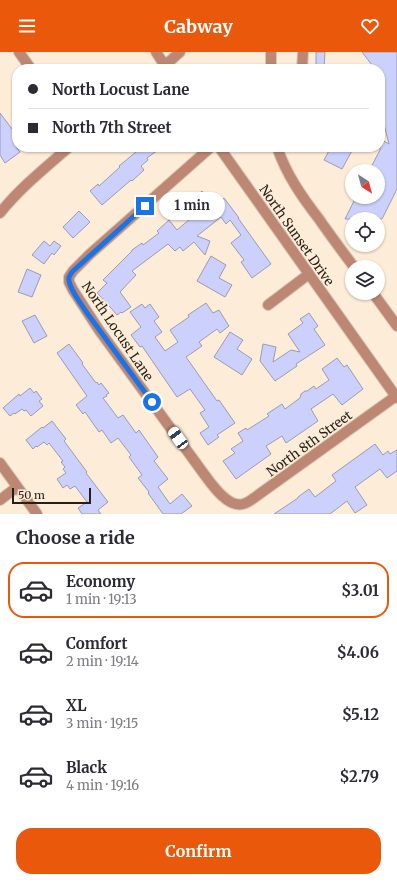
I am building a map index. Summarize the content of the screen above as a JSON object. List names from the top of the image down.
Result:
{
  "streets": {
    "street": ["North Sunset Drive", "North Locust Lane", "North 8th Street"]
  },
  "crossings": [
    ["North Sunset Drive", "North 8th Street"],
    ["North Locust Lane", "North 8th Street"]
  ],
  "scale_bar": "50 m",
  "north": "bottom right",
  "page": {
    "header": "Cabway",
    "banner": ["North Locust Lane", "North 7th Street"],
    "bubble": "1 min",
    "scale": "50 m",
    "heading": "Choose a ride",
    "list": [
      {
        "name": "Economy",
        "note": "1 min · 19:13",
        "value": "$3.01"
      },
      {
        "name": "Comfort",
        "note": "2 min · 19:14",
        "value": "$4.06"
      },
      {
        "name": "XL",
        "note": "3 min · 19:15",
        "value": "$5.12"
      },
      {
        "name": "Black",
        "note": "4 min · 19:16",
        "value": "$2.79"
      }
    ],
    "buttons": "Confirm"
  }
}
